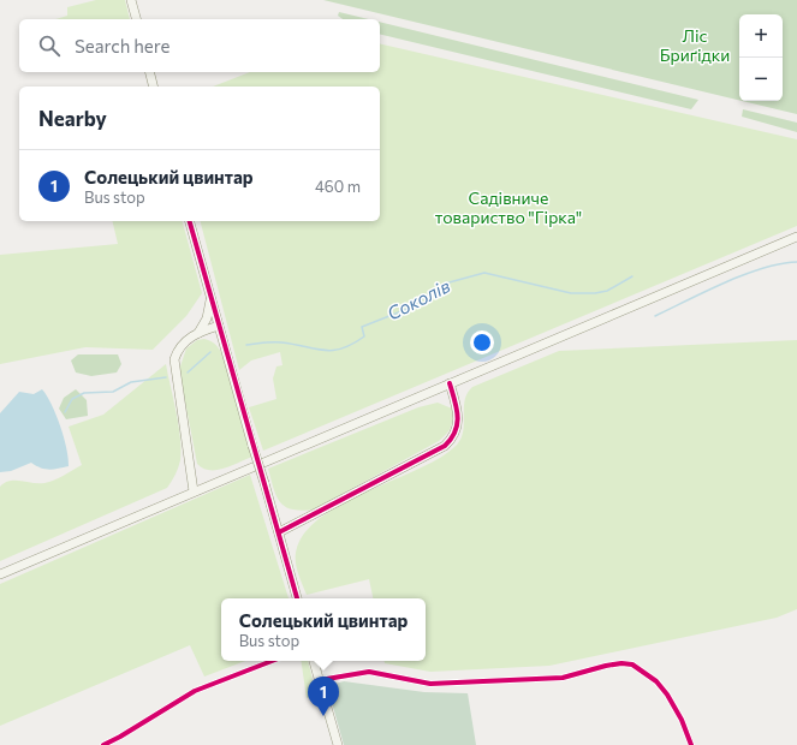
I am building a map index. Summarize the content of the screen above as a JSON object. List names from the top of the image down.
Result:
{
  "water": ["Соколів"],
  "parks": ["Ліс Бриґідки", "Садівниче товариство \"Гірка\""],
  "page": {
    "map_buttons": ["+", "−"],
    "search": "Search here",
    "heading": "Nearby",
    "list": [
      {
        "mark": "1",
        "name": "Солецький цвинтар",
        "note": "Bus stop",
        "value": "460 m"
      }
    ],
    "popup": ["Солецький цвинтар", "Bus stop"],
    "pins": "1"
  }
}
